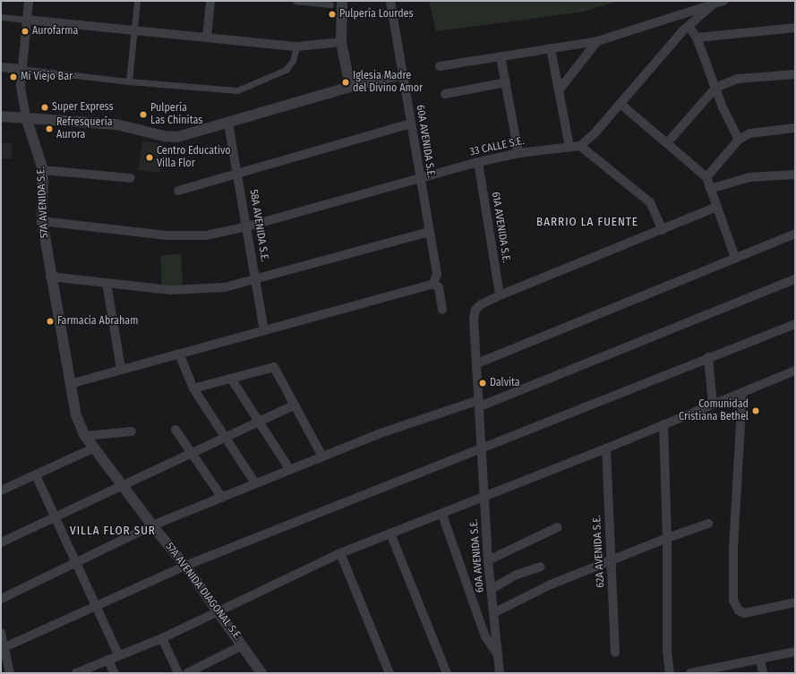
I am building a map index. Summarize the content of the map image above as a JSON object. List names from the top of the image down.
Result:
{
  "streets": {
    "street": [
      "60A AVENIDA S.E.",
      "33 CALLE S.E.",
      "57A AVENIDA S.E.",
      "58A AVENIDA S.E.",
      "61A AVENIDA S.E.",
      "62A AVENIDA S.E.",
      "57A AVENIDA DIAGONAL S.E."
    ]
  },
  "crossings": [
    ["60A AVENIDA S.E.", "33 CALLE S.E."],
    ["60A AVENIDA S.E.", "61A AVENIDA S.E."],
    ["33 CALLE S.E.", "57A AVENIDA S.E."],
    ["33 CALLE S.E.", "58A AVENIDA S.E."],
    ["33 CALLE S.E.", "61A AVENIDA S.E."],
    ["57A AVENIDA S.E.", "57A AVENIDA DIAGONAL S.E."]
  ],
  "districts": ["BARRIO LA FUENTE", "VILLA FLOR SUR"],
  "places": [
    "Pulpería Lourdes",
    "Aurofarma",
    "Mi Viejo Bar",
    "Iglesia Madre del Divino Amor",
    "Super Express",
    "Pulpería Las Chinitas",
    "Refresquería Aurora",
    "Centro Educativo Villa Flor",
    "Farmacia Abraham",
    "Dalvita",
    "Comunidad Cristiana Bethel"
  ]
}
